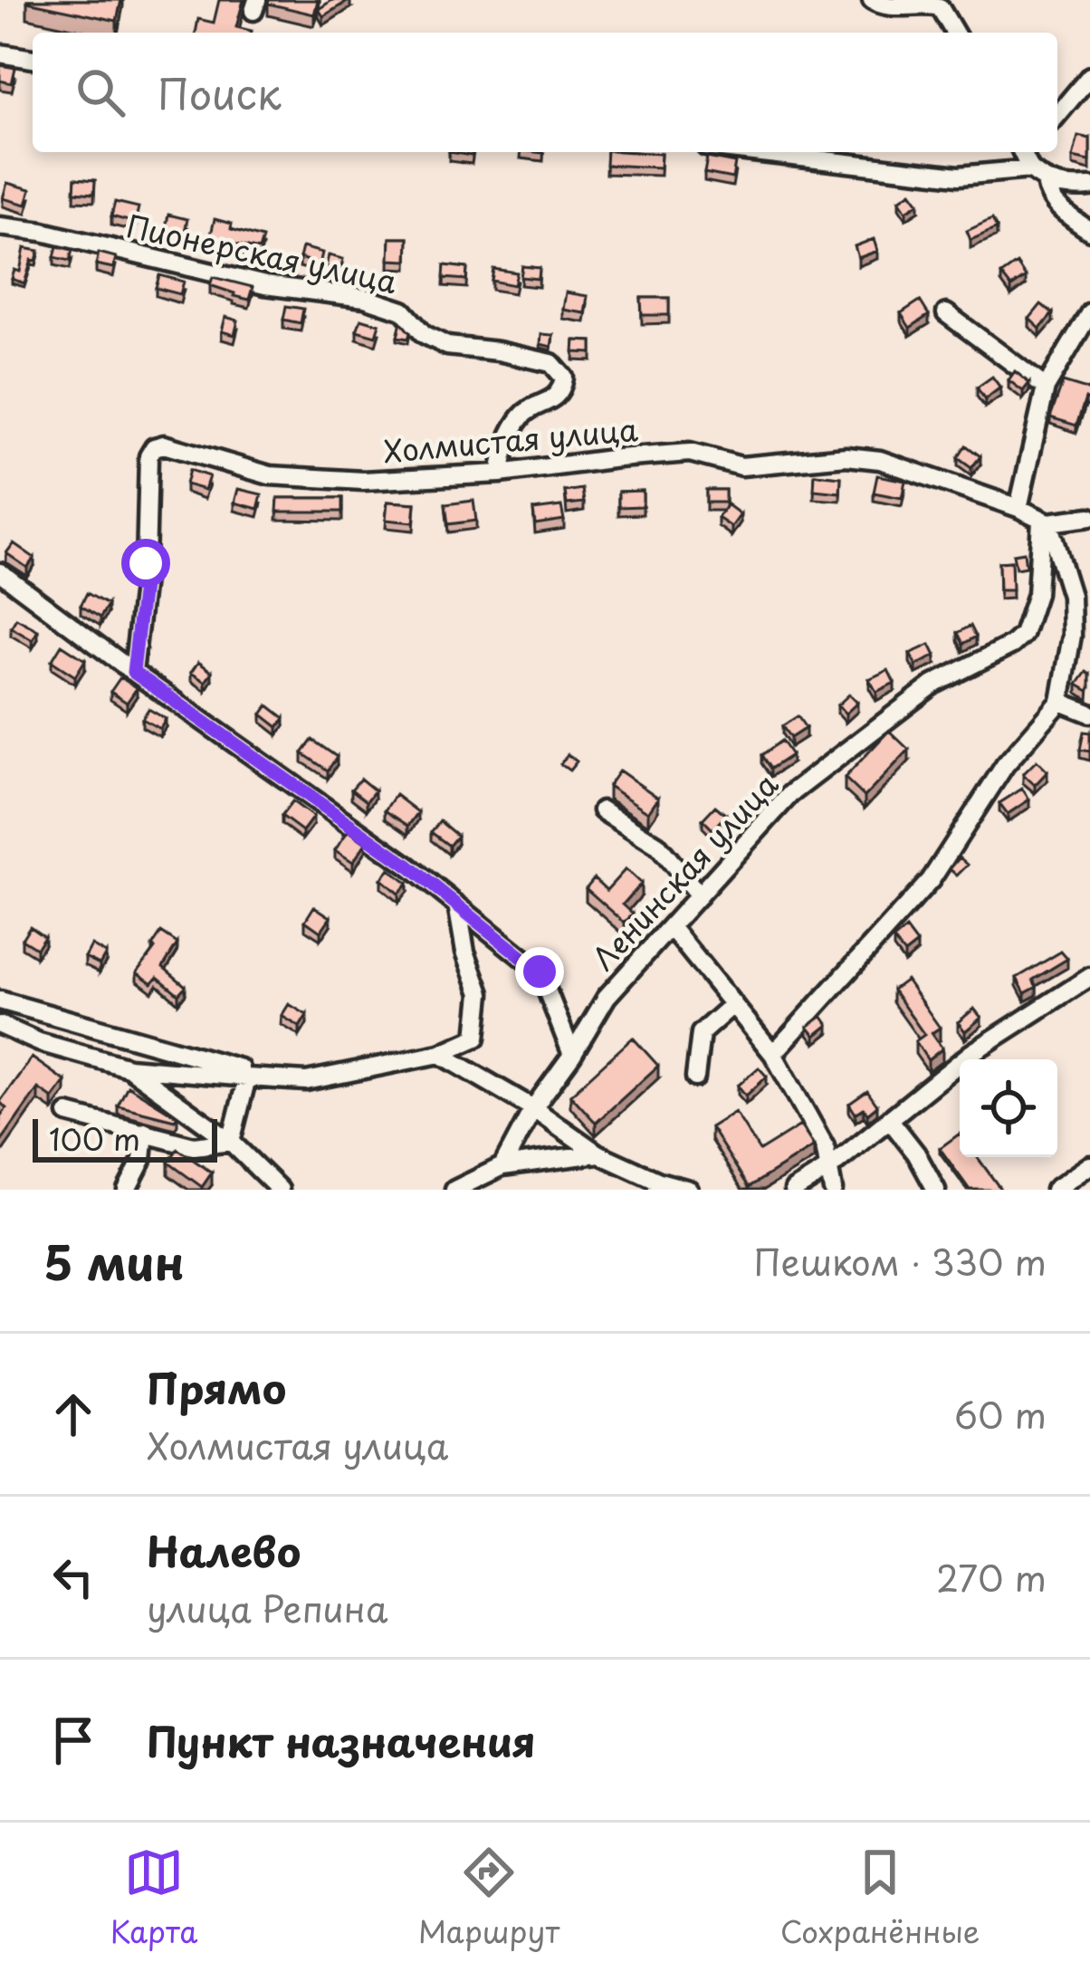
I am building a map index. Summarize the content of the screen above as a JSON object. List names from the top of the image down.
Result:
{
  "streets": {
    "street": ["Пионерская улица", "Холмистая улица", "Ленинская улица"]
  },
  "crossings": [
    ["Пионерская улица", "Холмистая улица"],
    ["Холмистая улица", "Ленинская улица"]
  ],
  "scale_bar": "100 m",
  "page": {
    "search": "Поиск",
    "scale": "100 m",
    "heading": ["5 мин", "Пешком · 330 m"],
    "list": [
      ["Прямо", "Холмистая улица", "60 m"],
      ["Налево", "улица Репина", "270 m"],
      "Пункт назначения"
    ],
    "nav": ["Карта", "Маршрут", "Сохранённые"]
  }
}
